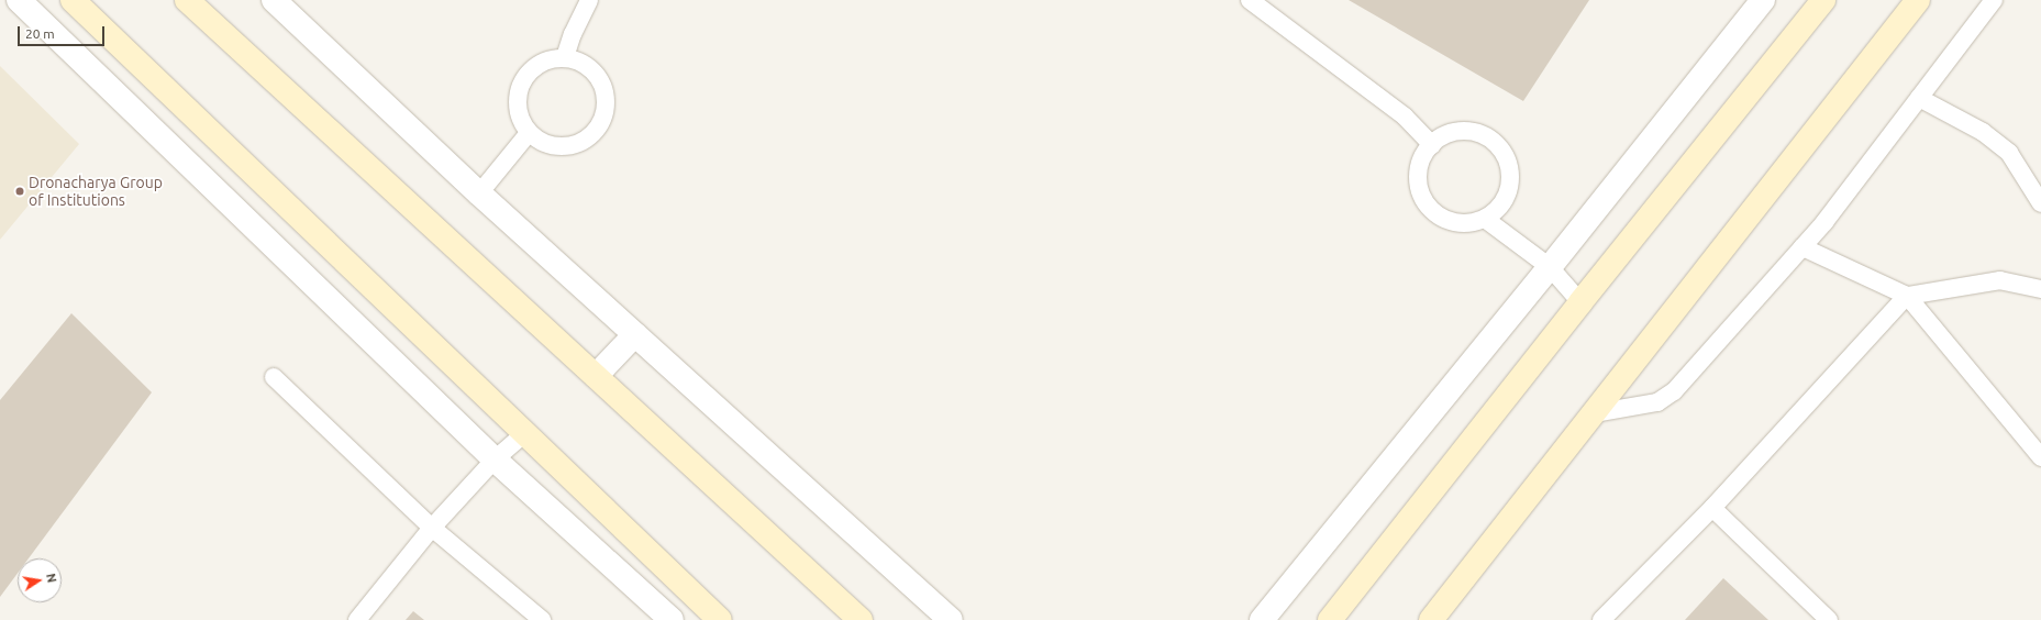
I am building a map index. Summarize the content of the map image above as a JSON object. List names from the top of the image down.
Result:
{
  "places": ["Dronacharya Group of Institutions"],
  "scale_bar": "20 m",
  "north": "right"
}
